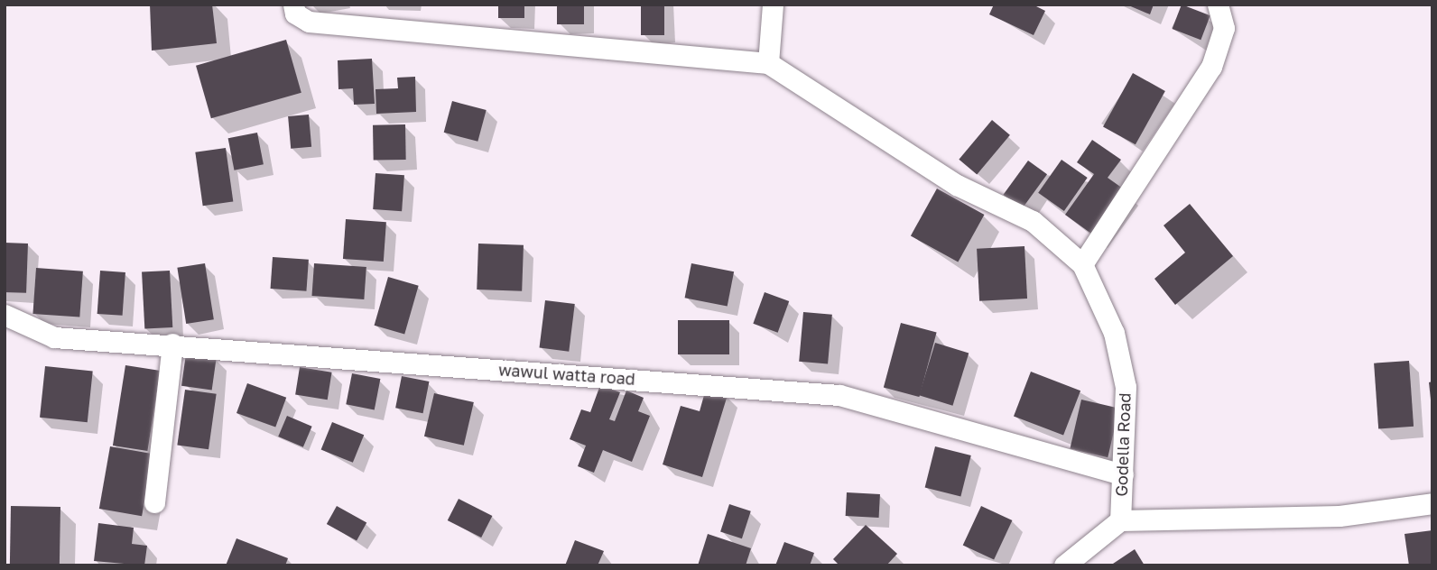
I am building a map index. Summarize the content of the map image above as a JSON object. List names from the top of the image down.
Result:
{
  "streets": {
    "street": ["wawul watta road", "Godella Road"]
  },
  "crossings": [
    ["wawul watta road", "Godella Road"]
  ]
}
